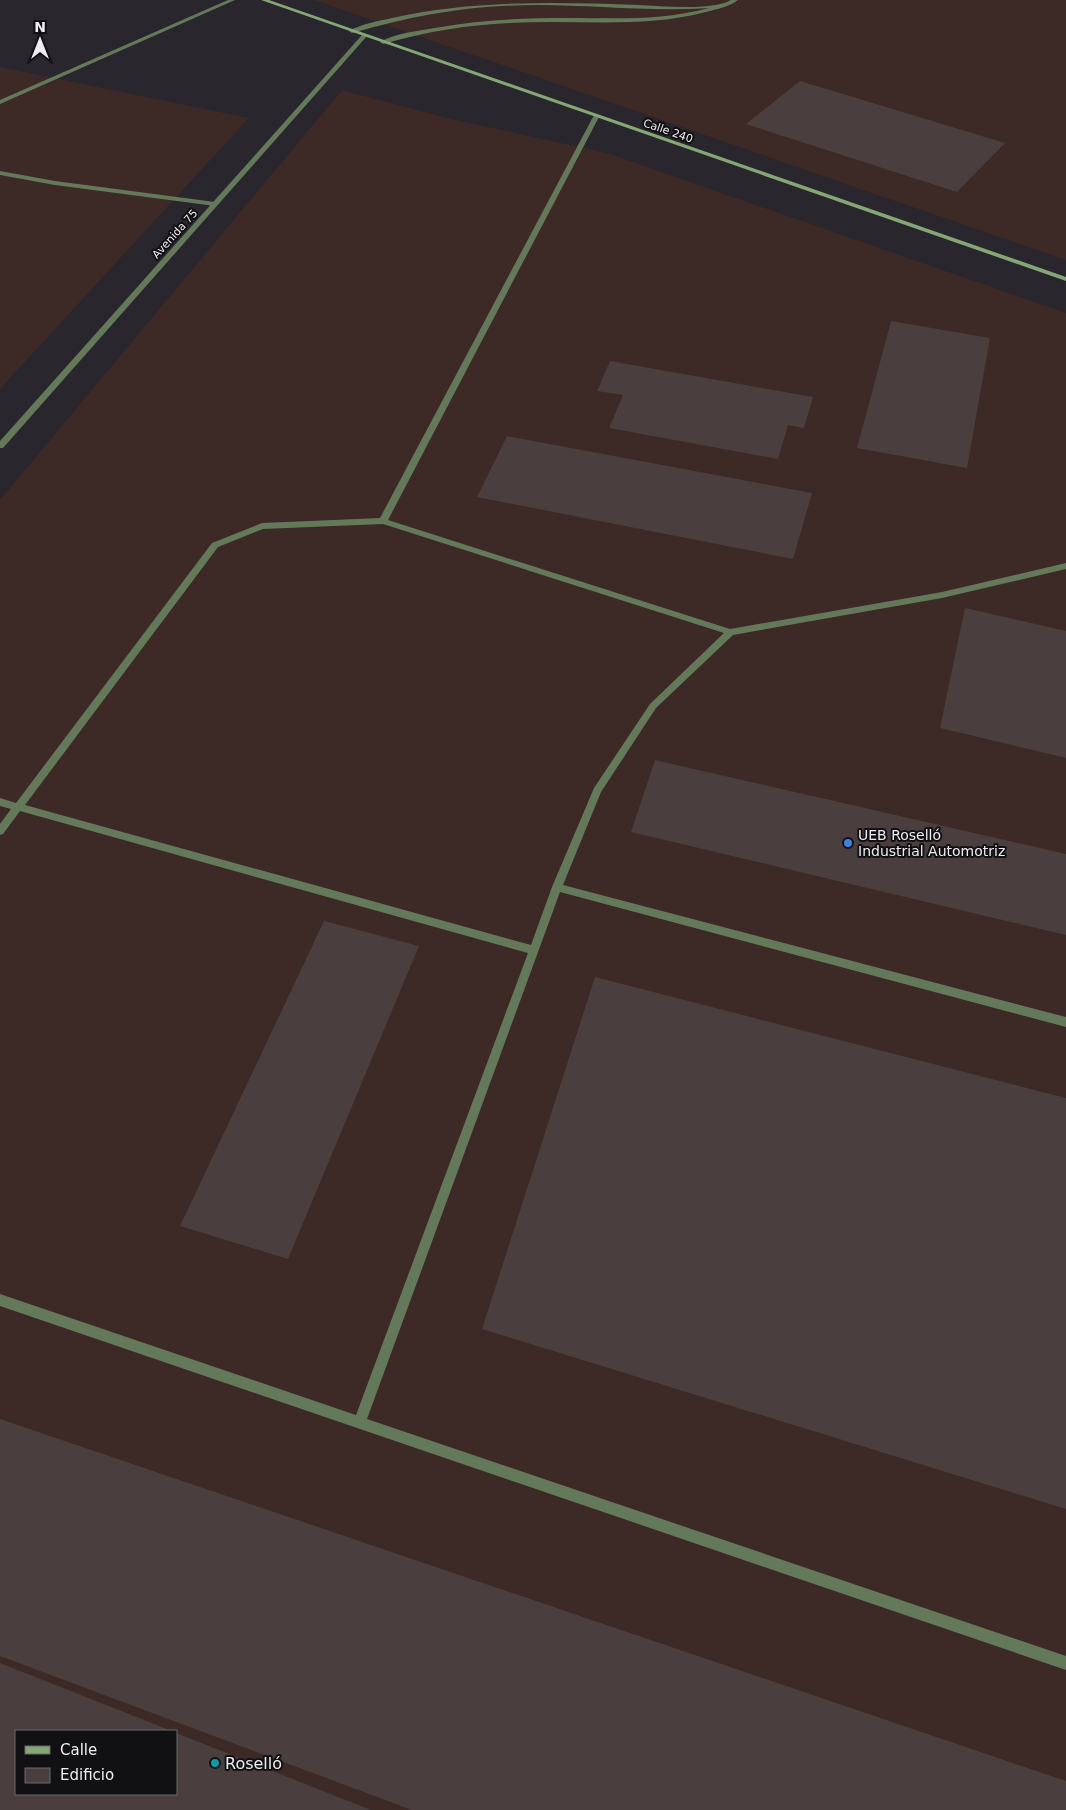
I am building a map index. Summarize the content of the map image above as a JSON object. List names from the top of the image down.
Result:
{
  "streets": {
    "main road": ["Calle 240"],
    "street": ["Avenida 75"]
  },
  "crossings": [
    ["Calle 240", "Avenida 75"]
  ],
  "places": ["UEB Roselló Industrial Automotriz", "Roselló"],
  "legend": ["Calle", "Edificio"],
  "north": "top"
}
